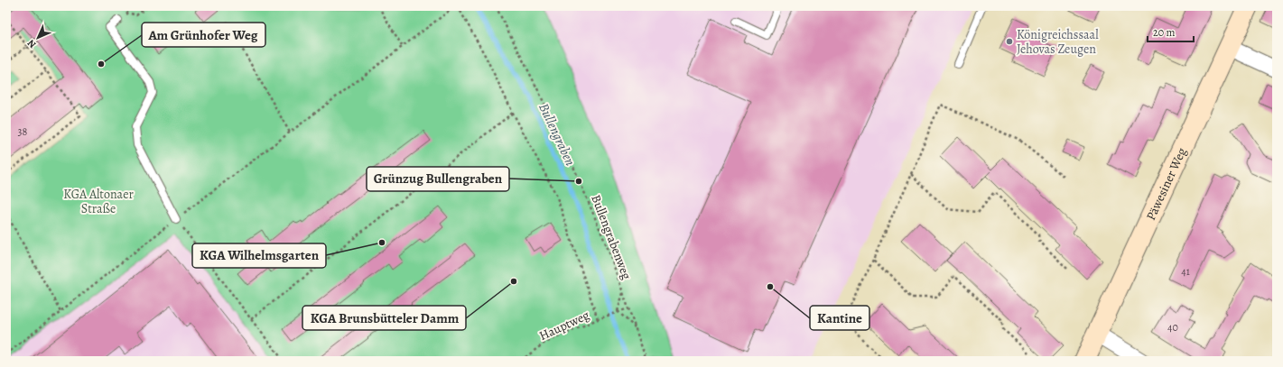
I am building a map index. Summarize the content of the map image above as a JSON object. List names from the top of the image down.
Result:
{
  "streets": {
    "street": ["Päwesiner Weg"],
    "path": ["Bullengrabenweg", "Hauptweg"]
  },
  "crossings": [
    ["Bullengrabenweg", "Hauptweg"]
  ],
  "water": ["Bullengraben"],
  "parks": ["KGA Altonaer Straße"],
  "places": [
    "Königreichssaal Jehovas Zeugen",
    "Am Grünhofer Weg",
    "Grünzug Bullengraben",
    "KGA Wilhelmsgarten",
    "KGA Brunsbütteler Damm",
    "Kantine"
  ],
  "house_numbers": ["38", "41", "40"],
  "scale_bar": "20 m",
  "north": "bottom left"
}
